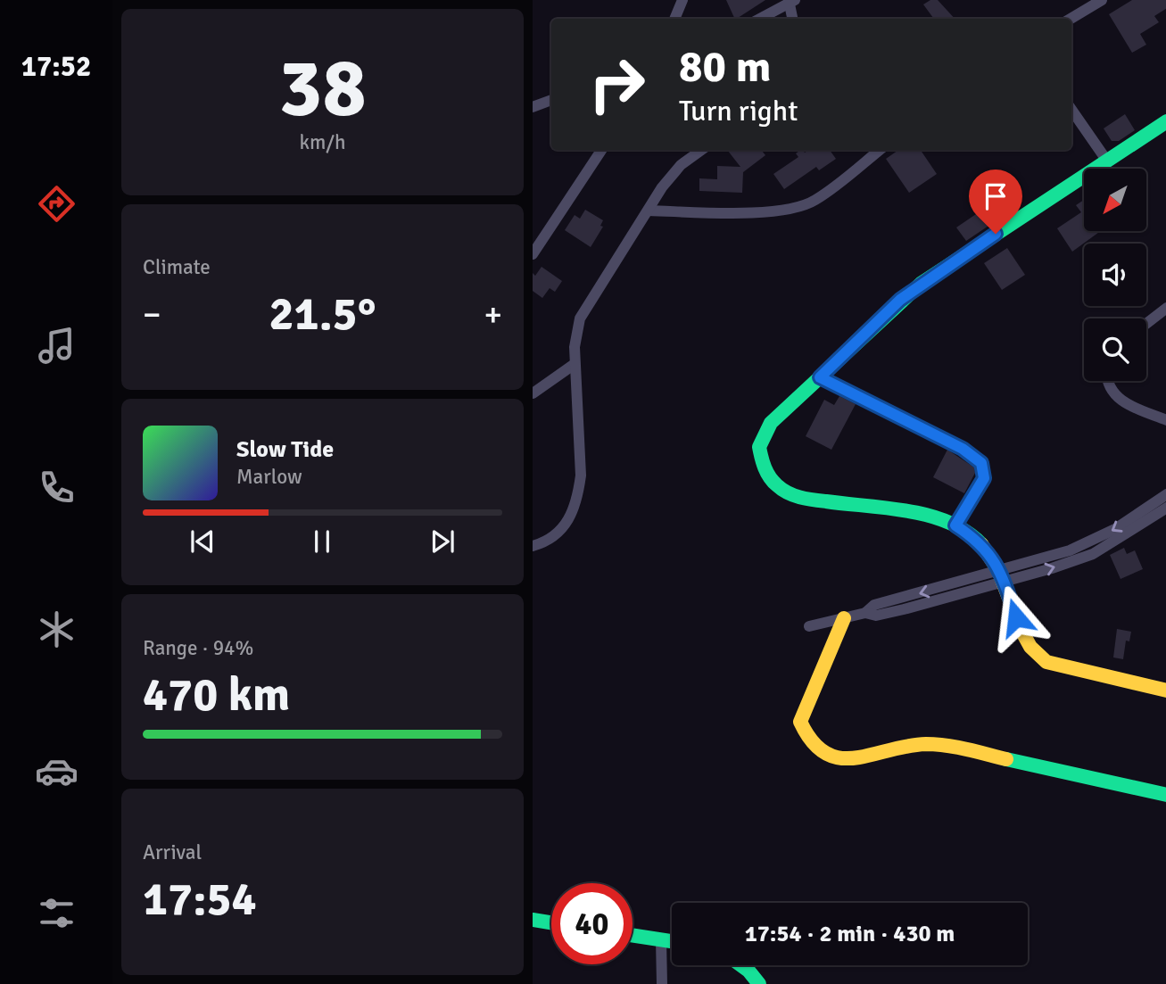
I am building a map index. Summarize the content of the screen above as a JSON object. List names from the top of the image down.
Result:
{
  "north": "bottom left",
  "page": {
    "tabs": "17:52",
    "tile": [
      ["38", "km/h"],
      "Climate",
      ["Range · 94%", "470 km"],
      ["Arrival", "17:54"]
    ],
    "turn": ["80 m", "Turn right"],
    "heat": ["−", "21.5°", "+"],
    "song": ["Slow Tide", "Marlow"],
    "limit": "40",
    "trip": "17:54 · 2 min · 430 m"
  }
}
